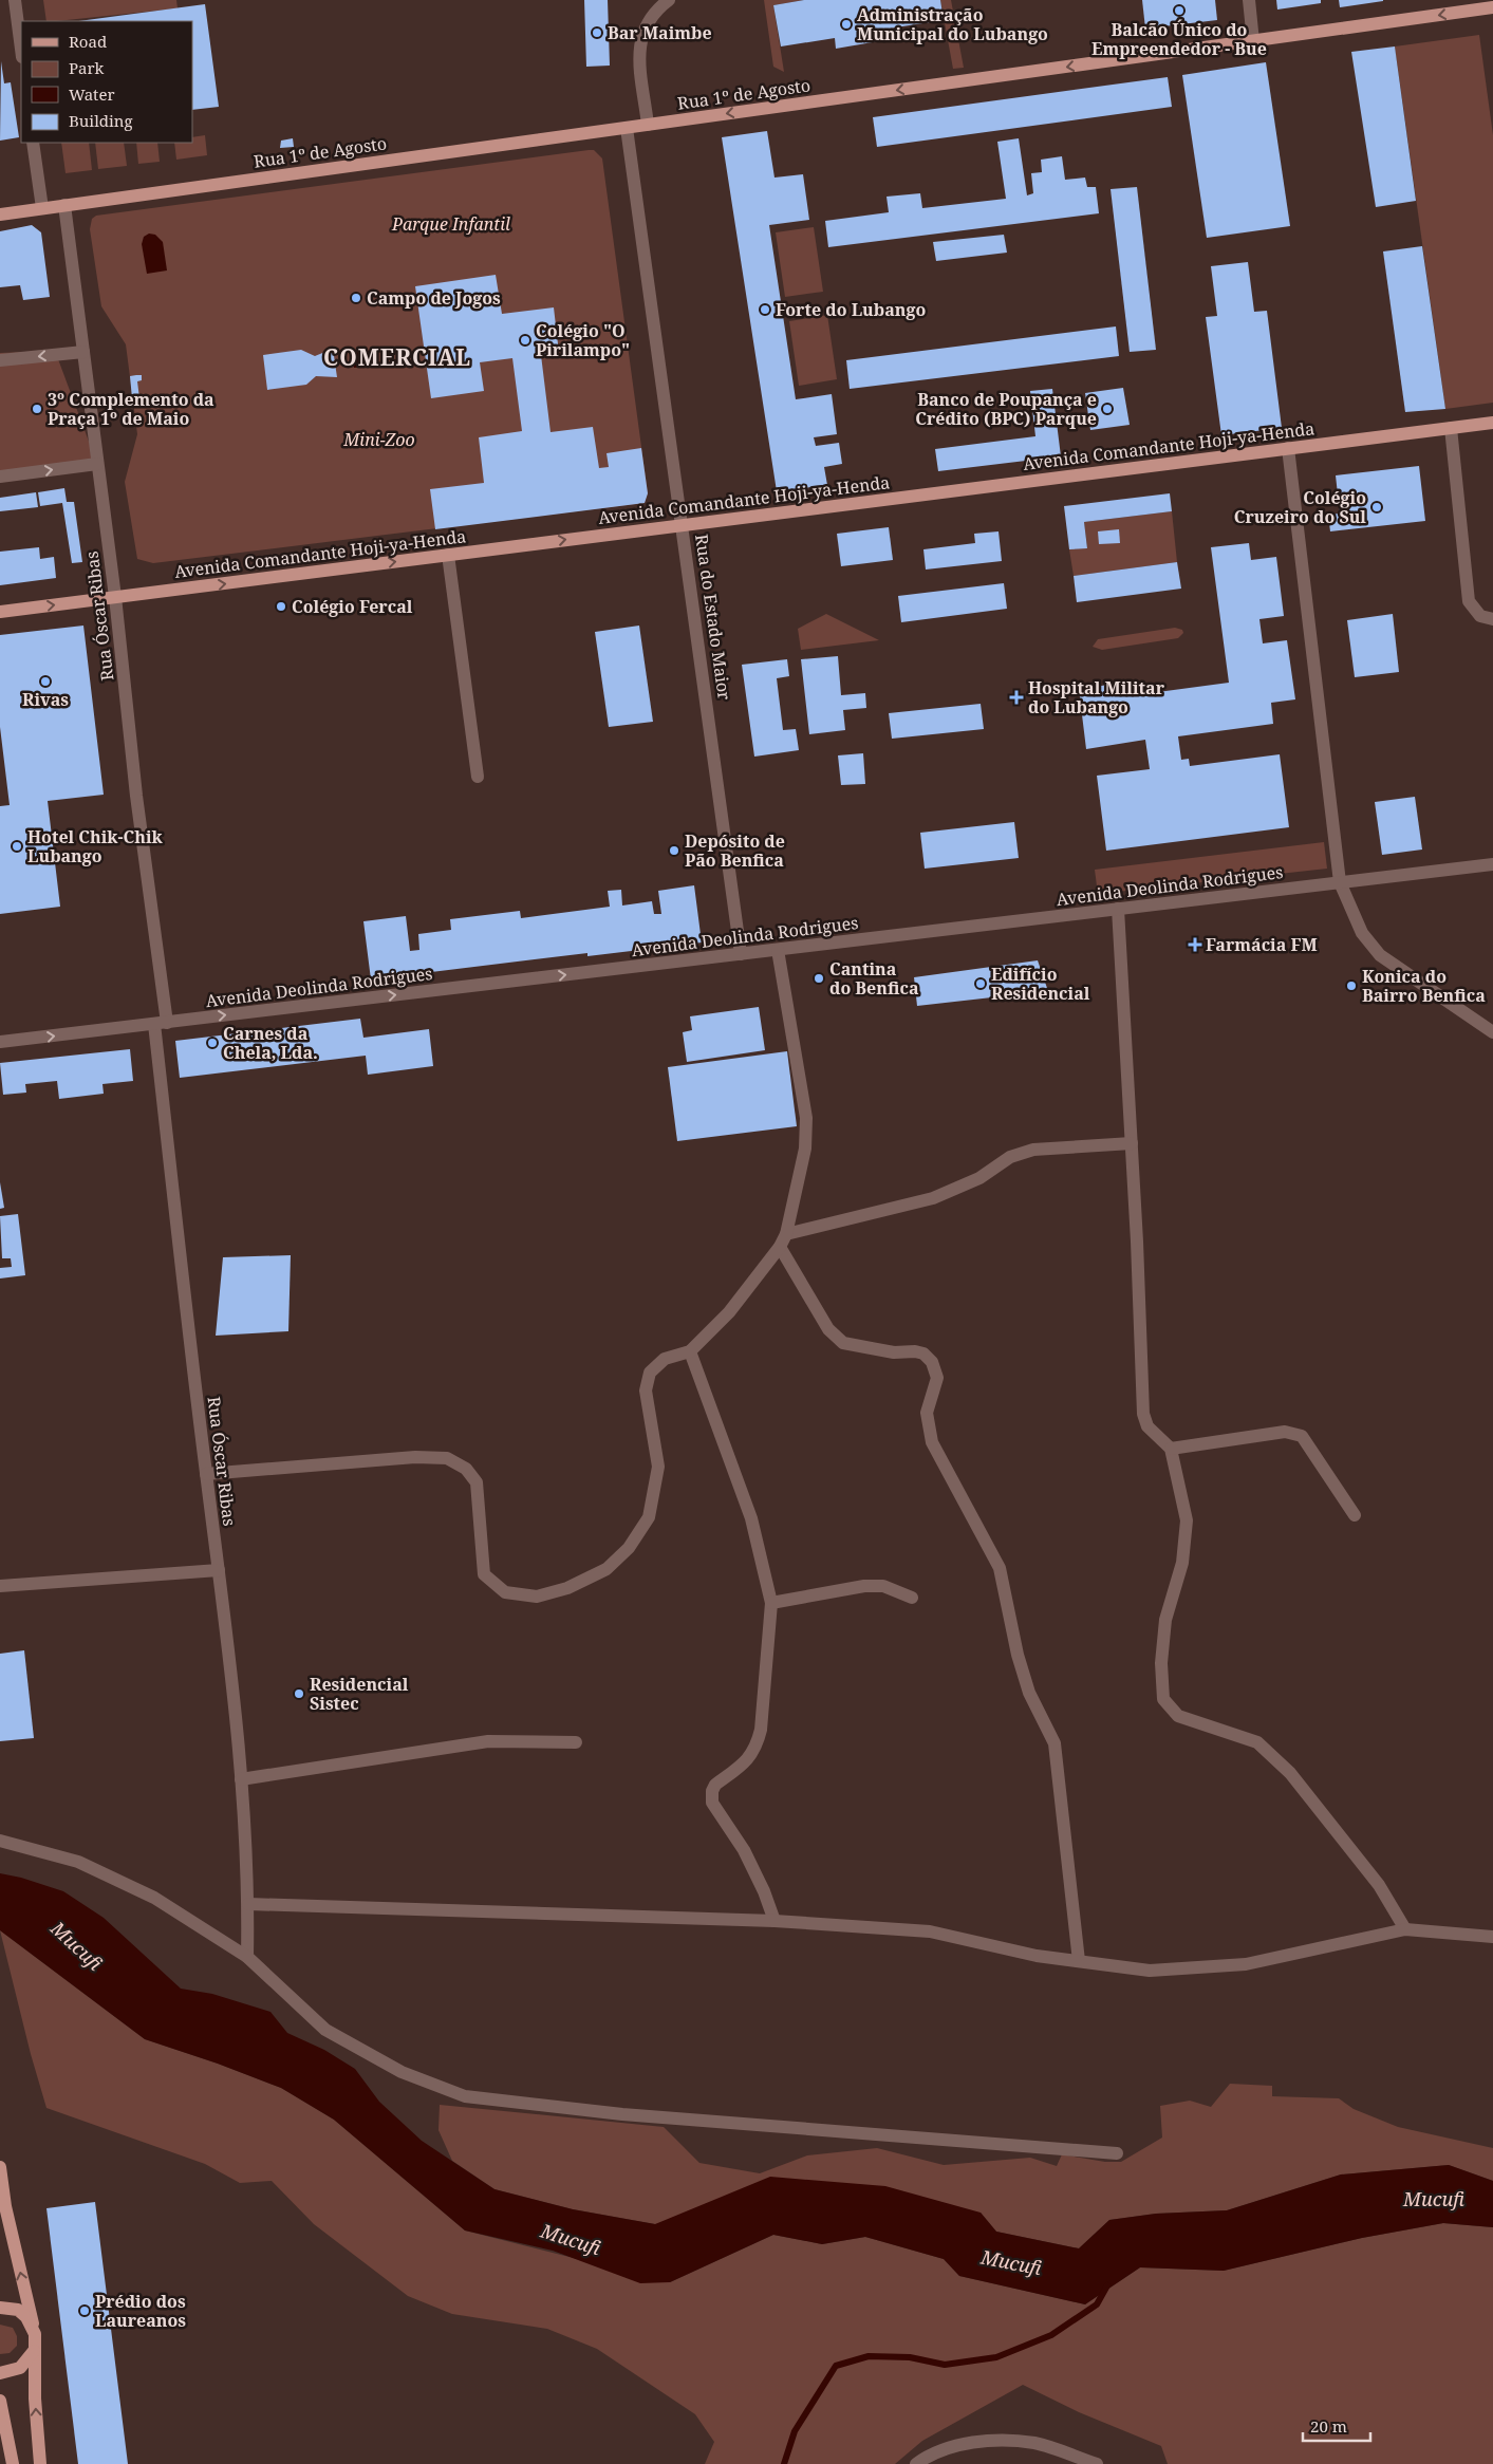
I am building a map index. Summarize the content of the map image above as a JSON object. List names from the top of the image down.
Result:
{
  "streets": {
    "main road": ["Rua 1º de Agosto", "Avenida Comandante Hoji-ya-Henda"],
    "street": ["Rua Óscar Ribas", "Rua do Estado Maior", "Avenida Deolinda Rodrigues"]
  },
  "crossings": [
    ["Rua 1º de Agosto", "Rua Óscar Ribas"],
    ["Rua 1º de Agosto", "Rua do Estado Maior"],
    ["Avenida Comandante Hoji-ya-Henda", "Rua Óscar Ribas"],
    ["Avenida Comandante Hoji-ya-Henda", "Rua do Estado Maior"],
    ["Rua Óscar Ribas", "Avenida Deolinda Rodrigues"],
    ["Rua do Estado Maior", "Avenida Deolinda Rodrigues"]
  ],
  "one_way": ["Rua 1º de Agosto", "Avenida Comandante Hoji-ya-Henda", "Avenida Deolinda Rodrigues"],
  "districts": ["COMERCIAL"],
  "water": ["Mucufi"],
  "parks": ["Parque Infantil", "Mini-Zoo"],
  "places": {
    "other": [
      "Balcão Único do Empreendedor - Bue",
      "Administração Municipal do Lubango",
      "Bar Maimbe",
      "Campo de Jogos",
      "Forte do Lubango",
      "Colégio \"O Pirilampo\"",
      "3º Complemento da Praça 1º de Maio",
      "Banco de Poupança e Crédito (BPC) Parque",
      "Colégio Cruzeiro do Sul",
      "Colégio Fercal",
      "Rivas",
      "Hotel Chik-Chik Lubango",
      "Depósito de Pão Benfica",
      "Cantina do Benfica",
      "Edifício Residencial",
      "Konica do Bairro Benfica",
      "Carnes da Chela, Lda.",
      "Residencial Sistec",
      "Prédio dos Laureanos"
    ],
    "health": ["Hospital Militar do Lubango", "Farmácia FM"]
  },
  "legend": [
    "Road",
    "Park",
    "Water",
    "Building"
  ],
  "scale_bar": "20 m"
}
